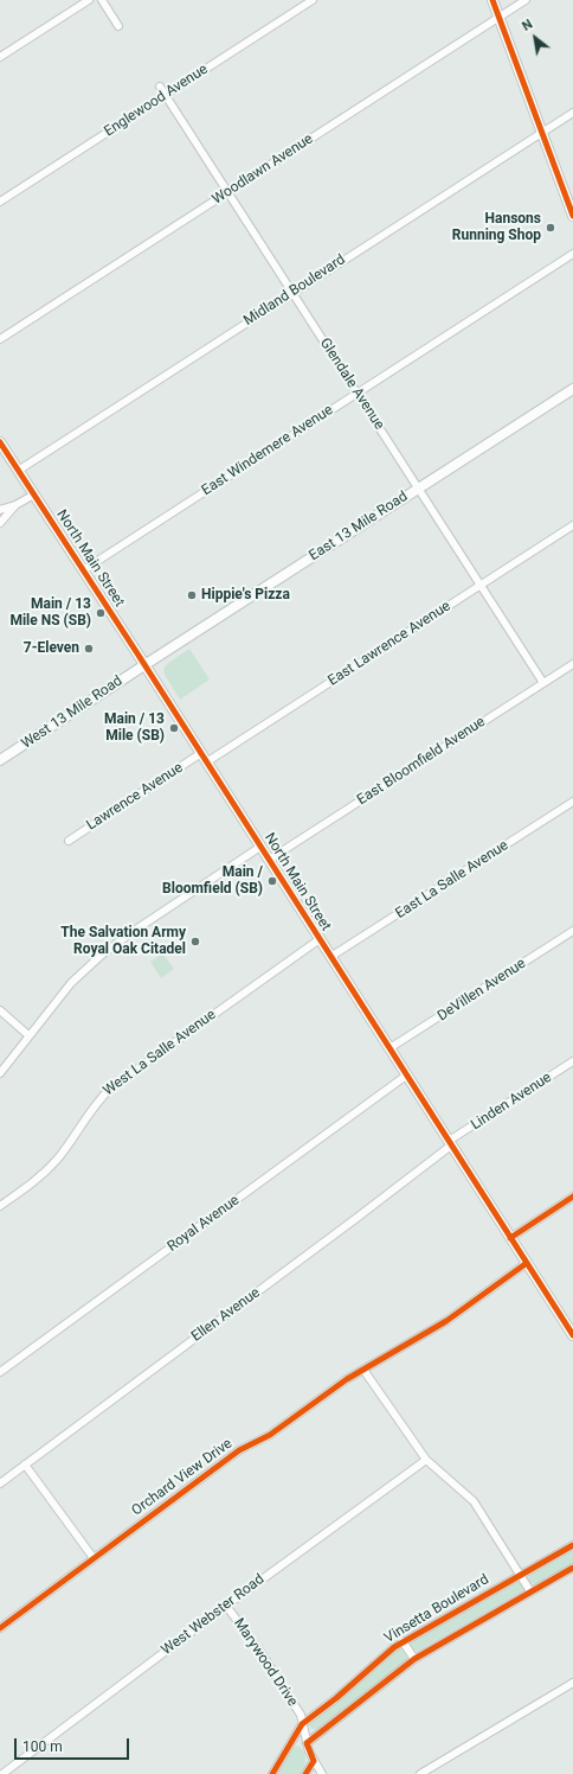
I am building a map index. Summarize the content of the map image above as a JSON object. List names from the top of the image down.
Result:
{
  "streets": {
    "main road": ["East 13 Mile Road", "North Main Street", "West 13 Mile Road"],
    "street": [
      "Englewood Avenue",
      "Woodlawn Avenue",
      "Midland Boulevard",
      "Glendale Avenue",
      "East Windemere Avenue",
      "East Lawrence Avenue",
      "East Bloomfield Avenue",
      "Lawrence Avenue",
      "East La Salle Avenue",
      "DeVillen Avenue",
      "West La Salle Avenue",
      "Linden Avenue",
      "Royal Avenue",
      "Ellen Avenue",
      "Orchard View Drive",
      "Vinsetta Boulevard",
      "West Webster Road",
      "Marywood Drive"
    ]
  },
  "crossings": [
    ["Englewood Avenue", "Glendale Avenue"],
    ["Woodlawn Avenue", "Glendale Avenue"],
    ["Midland Boulevard", "Glendale Avenue"],
    ["Midland Boulevard", "North Main Street"],
    ["Glendale Avenue", "East Windemere Avenue"],
    ["Glendale Avenue", "East 13 Mile Road"],
    ["Glendale Avenue", "East Lawrence Avenue"],
    ["Glendale Avenue", "East Bloomfield Avenue"],
    ["East Windemere Avenue", "North Main Street"],
    ["East 13 Mile Road", "North Main Street"],
    ["East 13 Mile Road", "West 13 Mile Road"],
    ["North Main Street", "East Lawrence Avenue"],
    ["North Main Street", "West 13 Mile Road"],
    ["North Main Street", "East Bloomfield Avenue"],
    ["North Main Street", "Lawrence Avenue"],
    ["North Main Street", "East La Salle Avenue"],
    ["North Main Street", "DeVillen Avenue"],
    ["North Main Street", "West La Salle Avenue"],
    ["North Main Street", "Linden Avenue"],
    ["North Main Street", "Royal Avenue"],
    ["North Main Street", "Ellen Avenue"],
    ["North Main Street", "Orchard View Drive"],
    ["Linden Avenue", "Ellen Avenue"],
    ["Vinsetta Boulevard", "Marywood Drive"],
    ["West Webster Road", "Marywood Drive"]
  ],
  "places": [
    "Hansons Running Shop",
    "Hippie's Pizza",
    "Main / 13 Mile NS (SB)",
    "7-Eleven",
    "Main / 13 Mile (SB)",
    "Main / Bloomfield (SB)",
    "The Salvation Army Royal Oak Citadel"
  ],
  "scale_bar": "100 m",
  "north": "top left"
}
